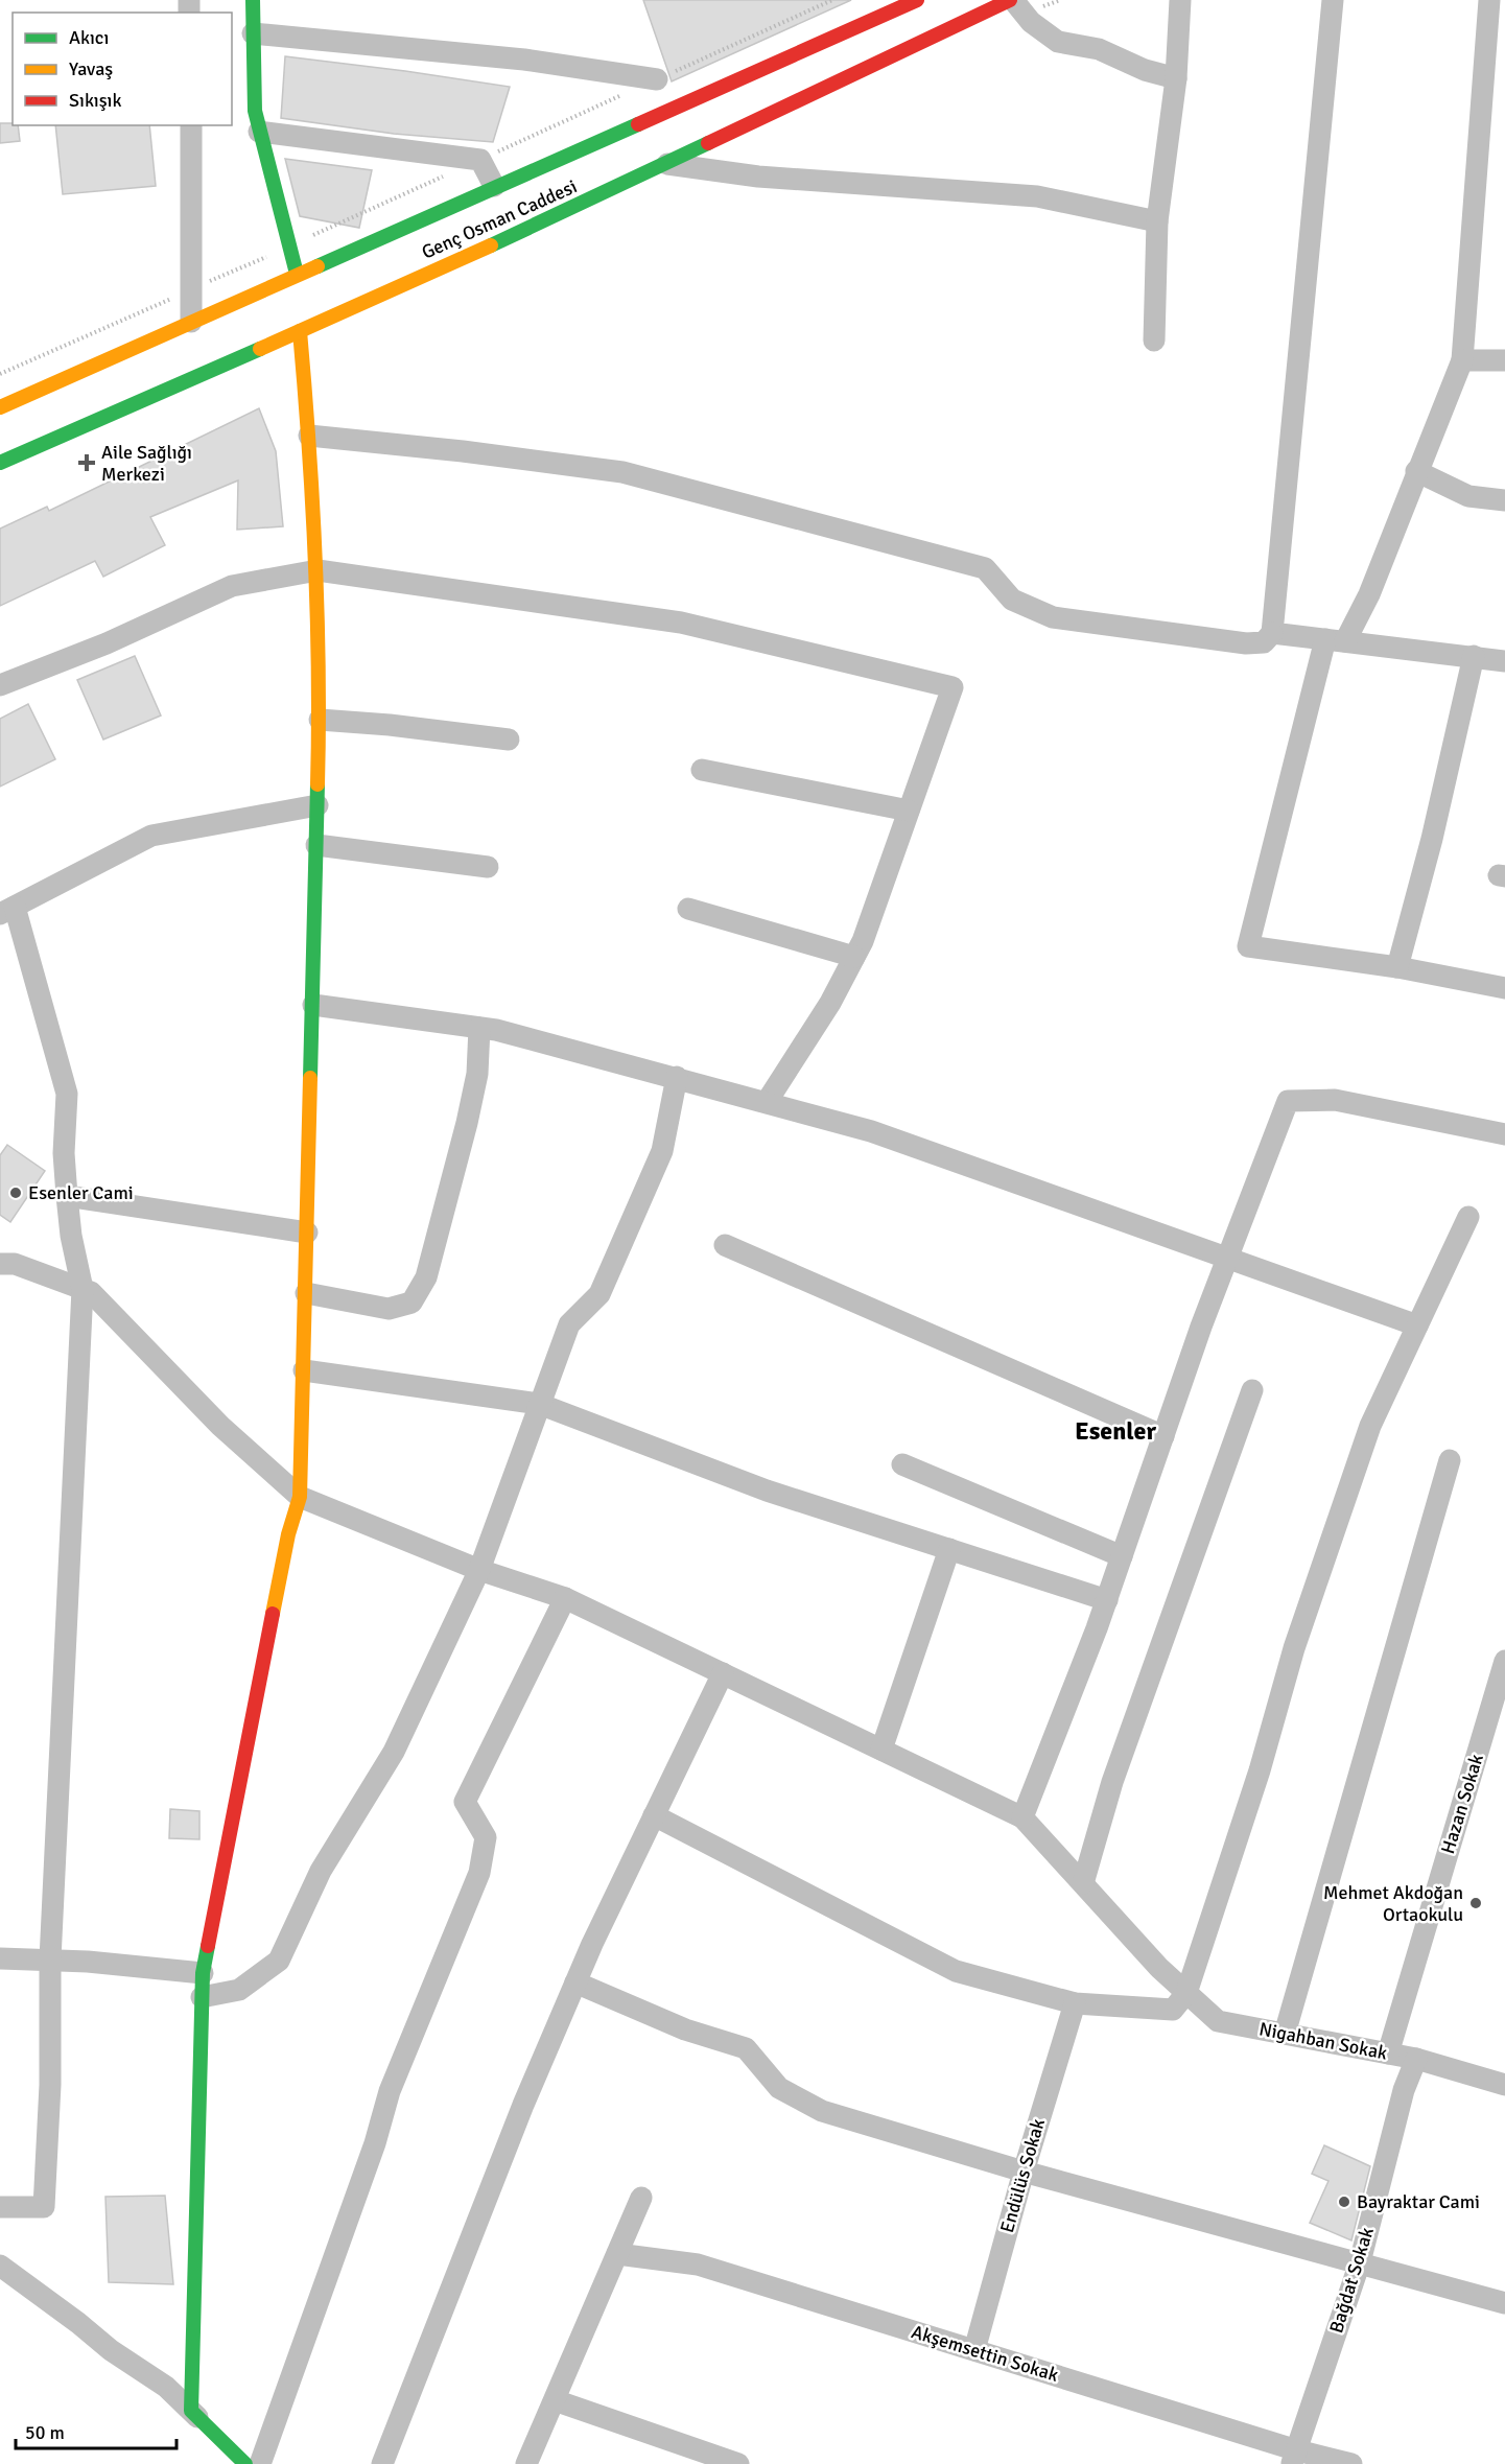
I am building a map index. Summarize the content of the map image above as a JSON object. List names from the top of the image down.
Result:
{
  "streets": {
    "street": [
      "Genç Osman Caddesi",
      "Hazan Sokak",
      "Nigahban Sokak",
      "Endülüs Sokak",
      "Bağdat Sokak",
      "Akşemsettin Sokak"
    ]
  },
  "crossings": [
    ["Hazan Sokak", "Nigahban Sokak"],
    ["Nigahban Sokak", "Bağdat Sokak"],
    ["Endülüs Sokak", "Akşemsettin Sokak"],
    ["Bağdat Sokak", "Akşemsettin Sokak"]
  ],
  "districts": ["Esenler"],
  "places": {
    "health": ["Aile Sağlığı Merkezi"],
    "other": ["Esenler Cami", "Mehmet Akdoğan Ortaokulu", "Bayraktar Cami"]
  },
  "legend": ["Akıcı", "Yavaş", "Sıkışık"],
  "scale_bar": "50 m"
}
